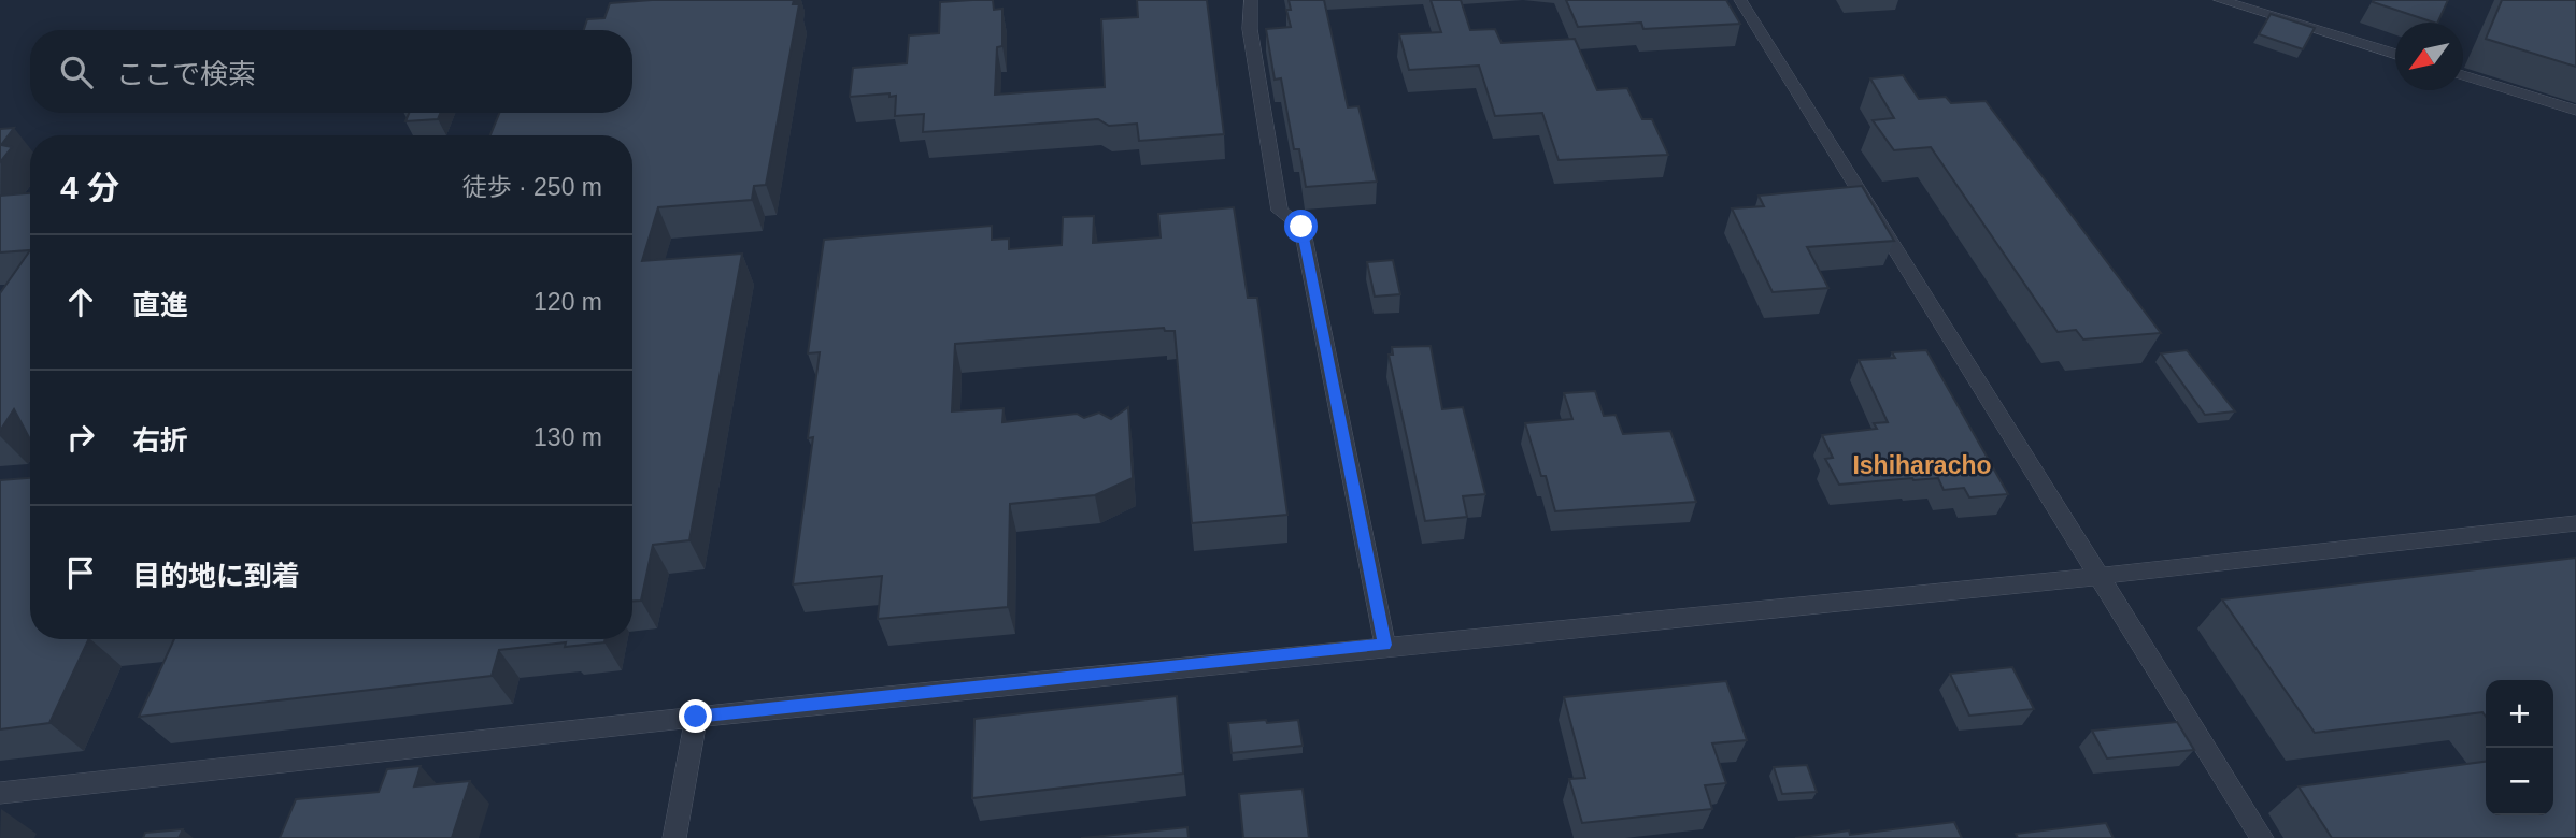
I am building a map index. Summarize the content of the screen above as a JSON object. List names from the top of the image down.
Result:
{
  "districts": ["Ishiharacho"],
  "north": "bottom left",
  "page": {
    "search": "ここで検索",
    "heading": ["4 分", "徒歩 · 250 m"],
    "list": [
      ["直進", "120 m"],
      ["右折", "130 m"],
      "目的地に到着"
    ],
    "map_buttons": ["+", "−"]
  }
}
